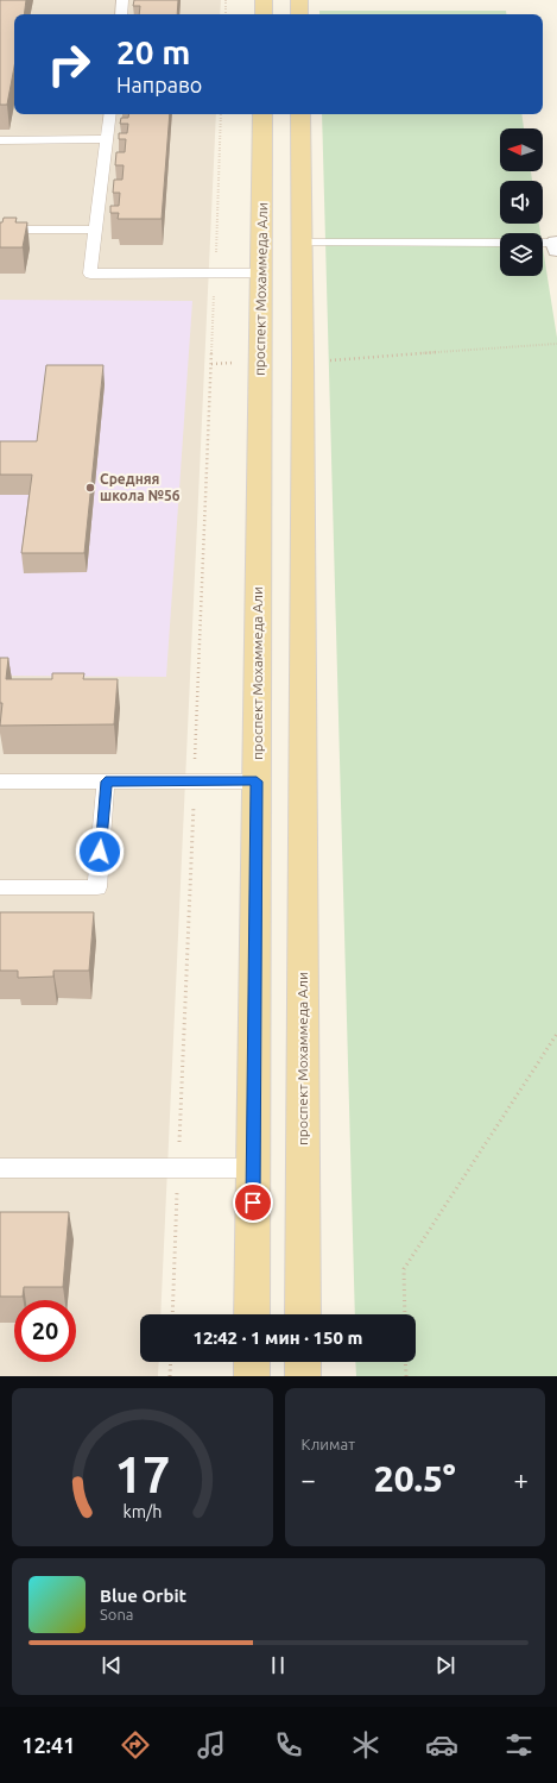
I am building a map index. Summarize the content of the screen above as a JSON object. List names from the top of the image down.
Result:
{
  "streets": {
    "main road": ["проспект Мохаммеда Али"]
  },
  "places": ["Средняя школа №56"],
  "north": "left",
  "page": {
    "turn": ["20 m", "Направо"],
    "limit": "20",
    "trip": "12:42 · 1 мин · 150 m",
    "tile": "Климат",
    "heat": ["−", "20.5°", "+"],
    "song": ["Blue Orbit", "Sona"],
    "tabs": "12:41",
    "gauge": ["17", "km/h"]
  }
}
